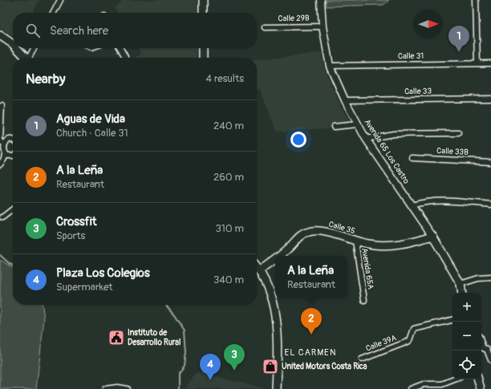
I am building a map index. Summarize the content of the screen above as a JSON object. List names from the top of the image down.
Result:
{
  "streets": {
    "main road": ["Avenida 65 Los Castro", "Calle 35"],
    "street": [
      "Calle 29B",
      "Calle 31",
      "Calle 33",
      "Calle 33B",
      "Avenida 65A",
      "Calle 39A"
    ]
  },
  "crossings": [
    ["Calle 29B", "Avenida 65 Los Castro"],
    ["Calle 31", "Avenida 65 Los Castro"],
    ["Calle 33", "Avenida 65 Los Castro"],
    ["Avenida 65 Los Castro", "Calle 35"],
    ["Calle 35", "Avenida 65A"]
  ],
  "districts": ["EL CARMEN"],
  "places": {
    "public building": ["Instituto de Desarrollo Rural"],
    "shop": ["United Motors Costa Rica"]
  },
  "north": "right",
  "page": {
    "search": "Search here",
    "pins": [
      "1",
      "2",
      "3",
      "4"
    ],
    "heading": ["Nearby", "4 results"],
    "list": [
      {
        "mark": "1",
        "name": "Aguas de Vida",
        "note": "Church · Calle 31",
        "value": "240 m"
      },
      {
        "mark": "2",
        "name": "A la Leña",
        "note": "Restaurant",
        "value": "260 m"
      },
      {
        "mark": "3",
        "name": "Crossfit",
        "note": "Sports",
        "value": "310 m"
      },
      {
        "mark": "4",
        "name": "Plaza Los Colegios",
        "note": "Supermarket",
        "value": "340 m"
      }
    ],
    "popup": ["A la Leña", "Restaurant"],
    "map_buttons": ["+", "−"]
  }
}
